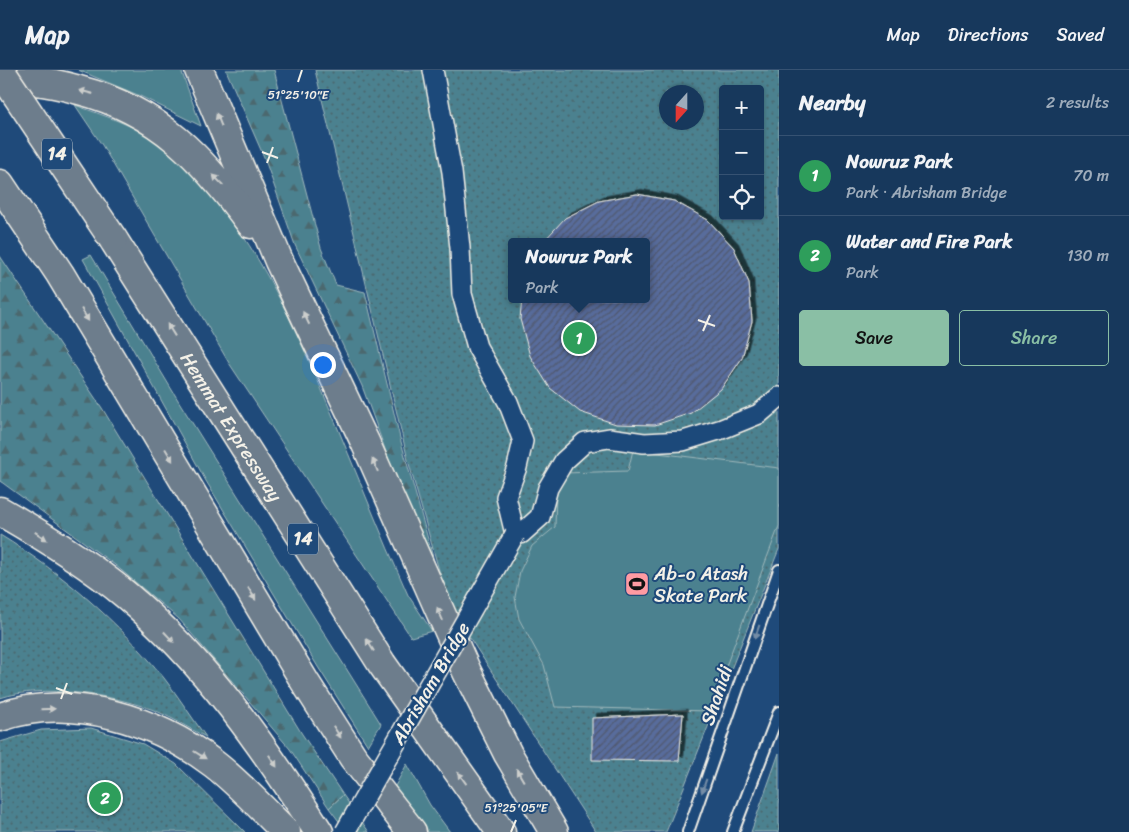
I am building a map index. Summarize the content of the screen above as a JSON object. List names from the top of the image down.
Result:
{
  "streets": {
    "highway": ["14", "Hemmat Expressway"],
    "street": ["Abrisham Bridge"],
    "lane": ["Shahidi"]
  },
  "places": {
    "sports": ["Ab-o Atash Skate Park"]
  },
  "north": "bottom",
  "page": {
    "header": "Map",
    "nav": ["Map", "Directions", "Saved"],
    "heading": ["Nearby", "2 results"],
    "map_buttons": ["+", "−"],
    "list": [
      {
        "mark": "1",
        "name": "Nowruz Park",
        "note": "Park · Abrisham Bridge",
        "value": "70 m"
      },
      {
        "mark": "2",
        "name": "Water and Fire Park",
        "note": "Park",
        "value": "130 m"
      }
    ],
    "popup": ["Nowruz Park", "Park"],
    "buttons": ["Save", "Share"],
    "pins": ["1", "2"]
  },
  "coordinates": ["51°25'10\"E", "51°25'05\"E"]
}
